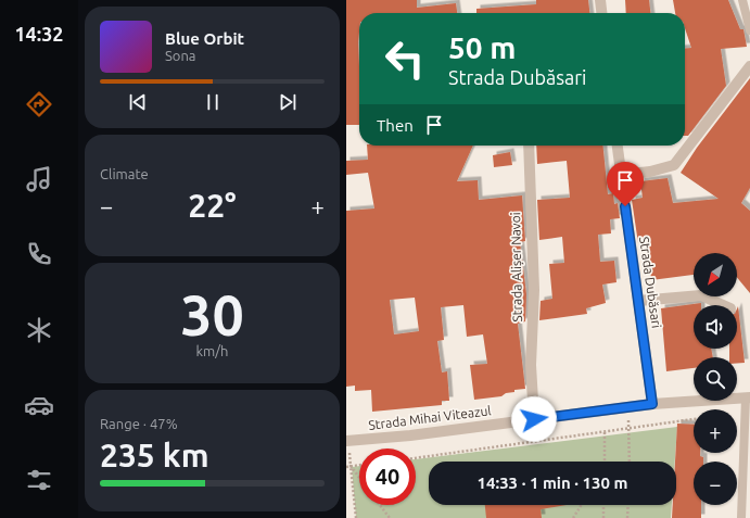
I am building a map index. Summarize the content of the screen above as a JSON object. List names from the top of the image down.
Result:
{
  "streets": {
    "street": ["Strada Alișer Navoi", "Strada Dubăsari", "Strada Mihai Viteazul"]
  },
  "crossings": [
    ["Strada Alișer Navoi", "Strada Mihai Viteazul"],
    ["Strada Dubăsari", "Strada Mihai Viteazul"]
  ],
  "north": "bottom left",
  "page": {
    "tabs": "14:32",
    "turn": ["50 m", "Strada Dubăsari"],
    "song": ["Blue Orbit", "Sona"],
    "then": "Then",
    "tile": [
      "Climate",
      ["30", "km/h"],
      ["Range · 47%", "235 km"]
    ],
    "heat": ["−", "22°", "+"],
    "map_buttons": ["+", "−"],
    "limit": "40",
    "trip": "14:33 · 1 min · 130 m"
  }
}
